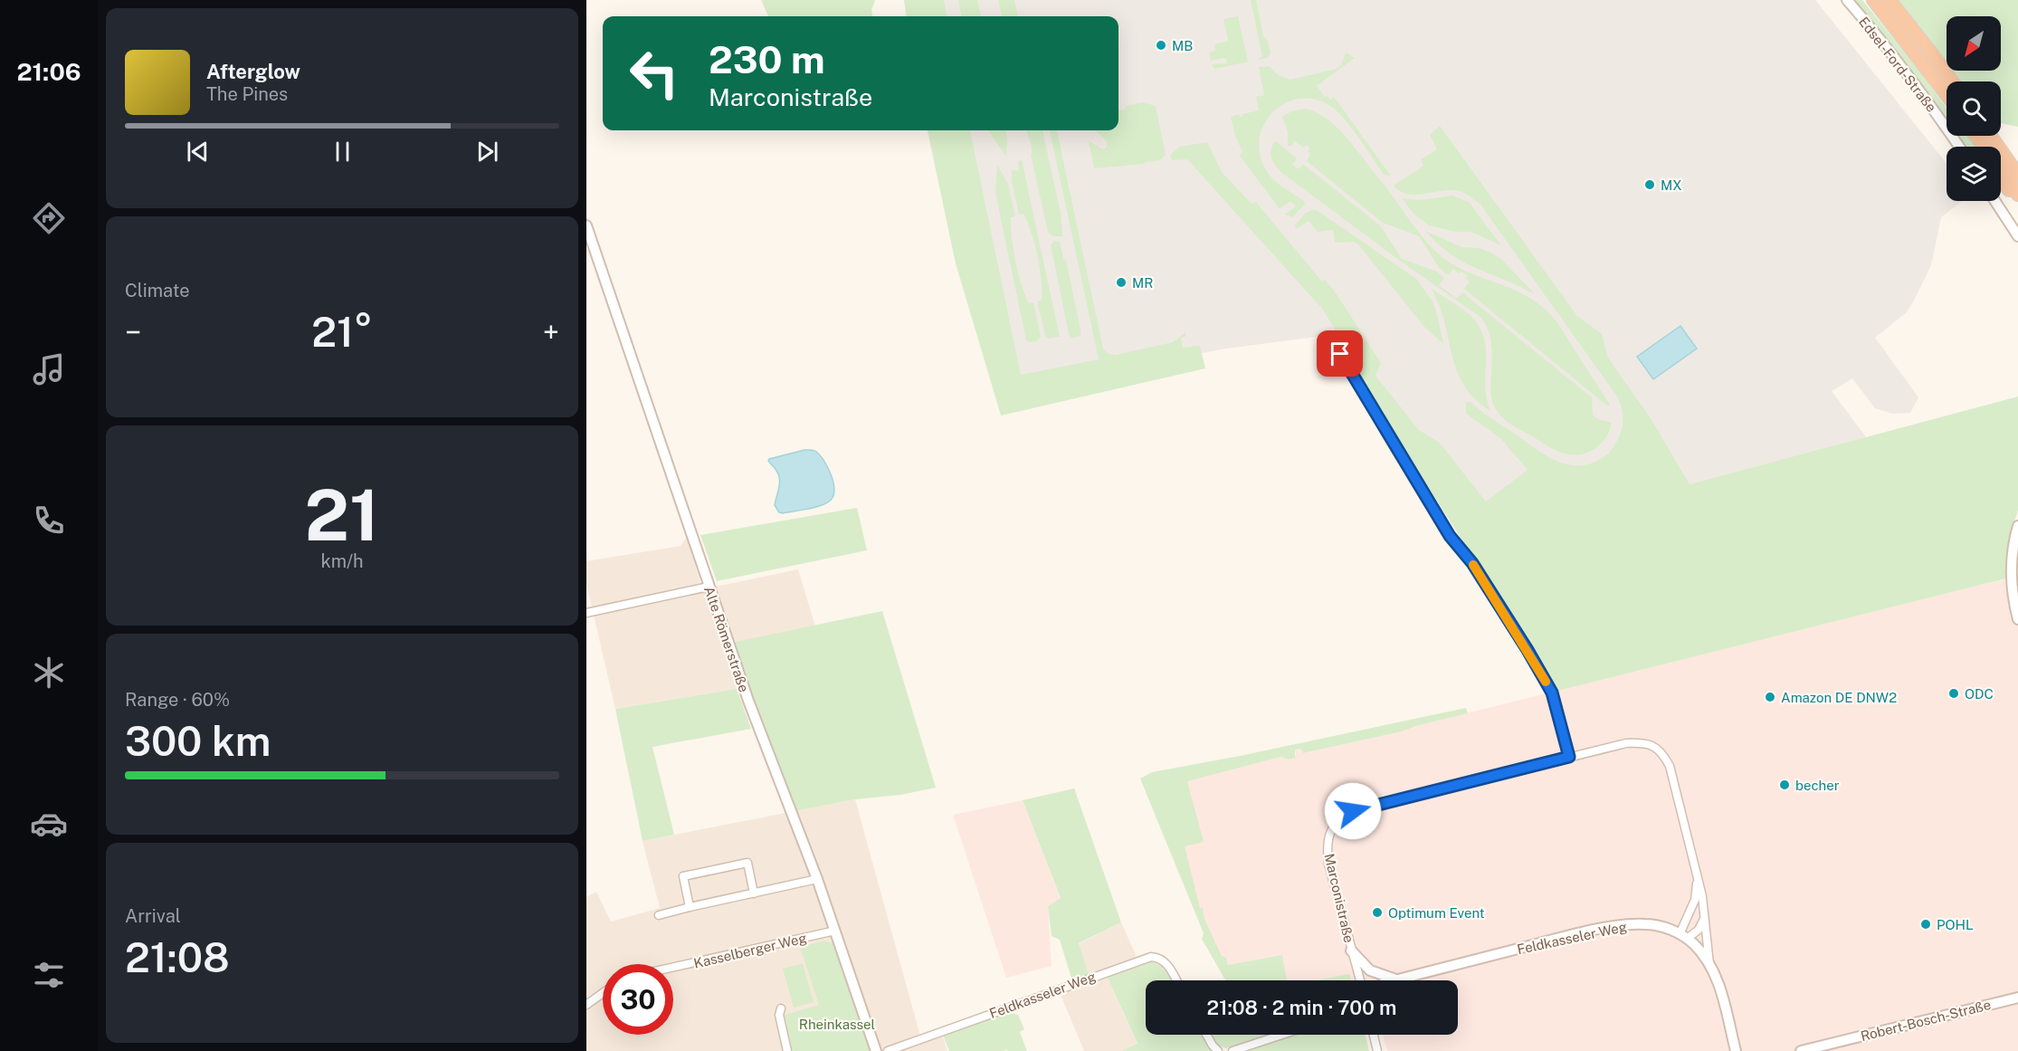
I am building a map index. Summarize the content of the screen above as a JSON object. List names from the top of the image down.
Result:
{
  "streets": {
    "street": [
      "Edsel-Ford-Straße",
      "Alte Römerstraße",
      "Marconistraße",
      "Feldkasseler Weg",
      "Kasselberger Weg",
      "Robert-Bosch-Straße"
    ]
  },
  "crossings": [
    ["Alte Römerstraße", "Kasselberger Weg"],
    ["Marconistraße", "Feldkasseler Weg"]
  ],
  "parks": ["Rheinkassel"],
  "places": [
    "MB",
    "MX",
    "MR",
    "ODC",
    "Amazon DE DNW2",
    "becher",
    "Optimum Event",
    "POHL"
  ],
  "north": "bottom left",
  "page": {
    "tabs": "21:06",
    "turn": ["230 m", "Marconistraße"],
    "song": ["Afterglow", "The Pines"],
    "tile": [
      "Climate",
      ["21", "km/h"],
      ["Range · 60%", "300 km"],
      ["Arrival", "21:08"]
    ],
    "heat": ["−", "21°", "+"],
    "limit": "30",
    "trip": "21:08 · 2 min · 700 m"
  }
}
